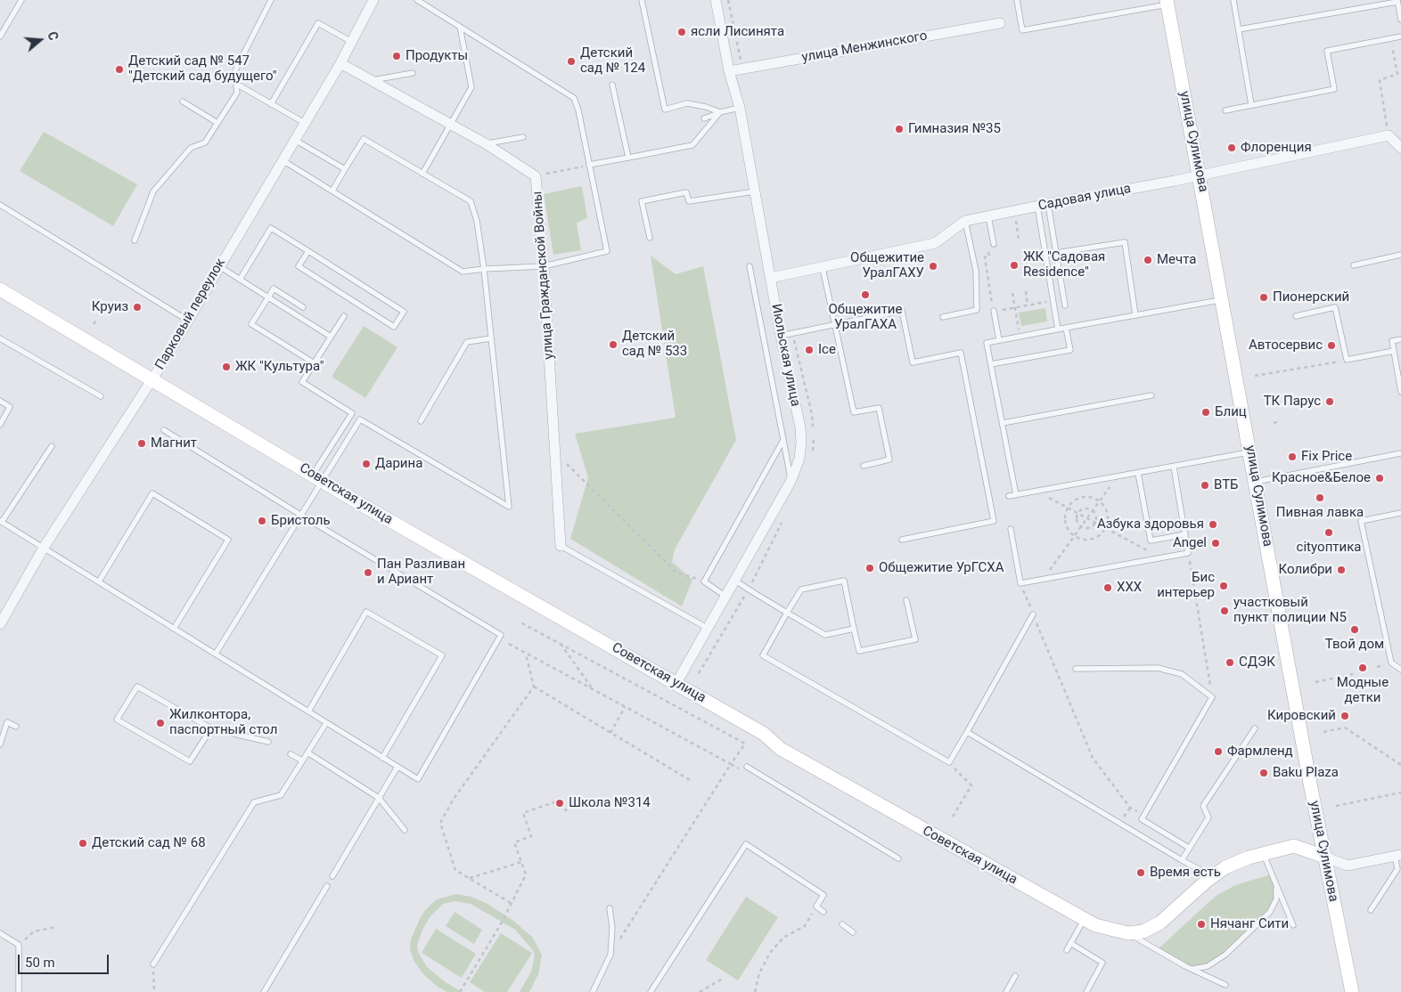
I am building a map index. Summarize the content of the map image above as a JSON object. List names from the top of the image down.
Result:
{
  "streets": {
    "street": [
      "улица Менжинского",
      "улица Сулимова",
      "Садовая улица",
      "улица Гражданской Войны",
      "Парковый переулок",
      "Июльская улица",
      "Советская улица"
    ]
  },
  "crossings": [
    ["улица Менжинского", "Июльская улица"],
    ["улица Сулимова", "Садовая улица"],
    ["улица Сулимова", "Советская улица"],
    ["Садовая улица", "Июльская улица"],
    ["улица Гражданской Войны", "Парковый переулок"],
    ["Парковый переулок", "Советская улица"],
    ["Июльская улица", "Советская улица"]
  ],
  "places": [
    "ясли Лисинята",
    "Продукты",
    "Детский сад № 124",
    "Детский сад № 547 \"Детский сад будущего\"",
    "Гимназия №35",
    "Флоренция",
    "Мечта",
    "ЖК \"Садовая Residence\"",
    "Общежитие УралГАХУ",
    "Общежитие УралГАХА",
    "Пионерский",
    "Круиз",
    "Детский сад № 533",
    "Автосервис",
    "Ice",
    "ЖК \"Культура\"",
    "ТК Парус",
    "Блиц",
    "Магнит",
    "Fix Price",
    "Дарина",
    "Красное&Белое",
    "ВТБ",
    "Пивная лавка",
    "Бристоль",
    "Азбука здоровья",
    "cityоптика",
    "Angel",
    "Общежитие УрГСХА",
    "Колибри",
    "Пан Разливан и Ариант",
    "Бис интерьер",
    "XXX",
    "участковый пункт полиции N5",
    "Твой дом",
    "СДЭК",
    "Модные детки",
    "Кировский",
    "Жилконтора, паспортный стол",
    "Фармленд",
    "Baku Plaza",
    "Школа №314",
    "Детский сад № 68",
    "Время есть",
    "Нячанг Сити"
  ],
  "scale_bar": "50 m",
  "north": "right"
}
